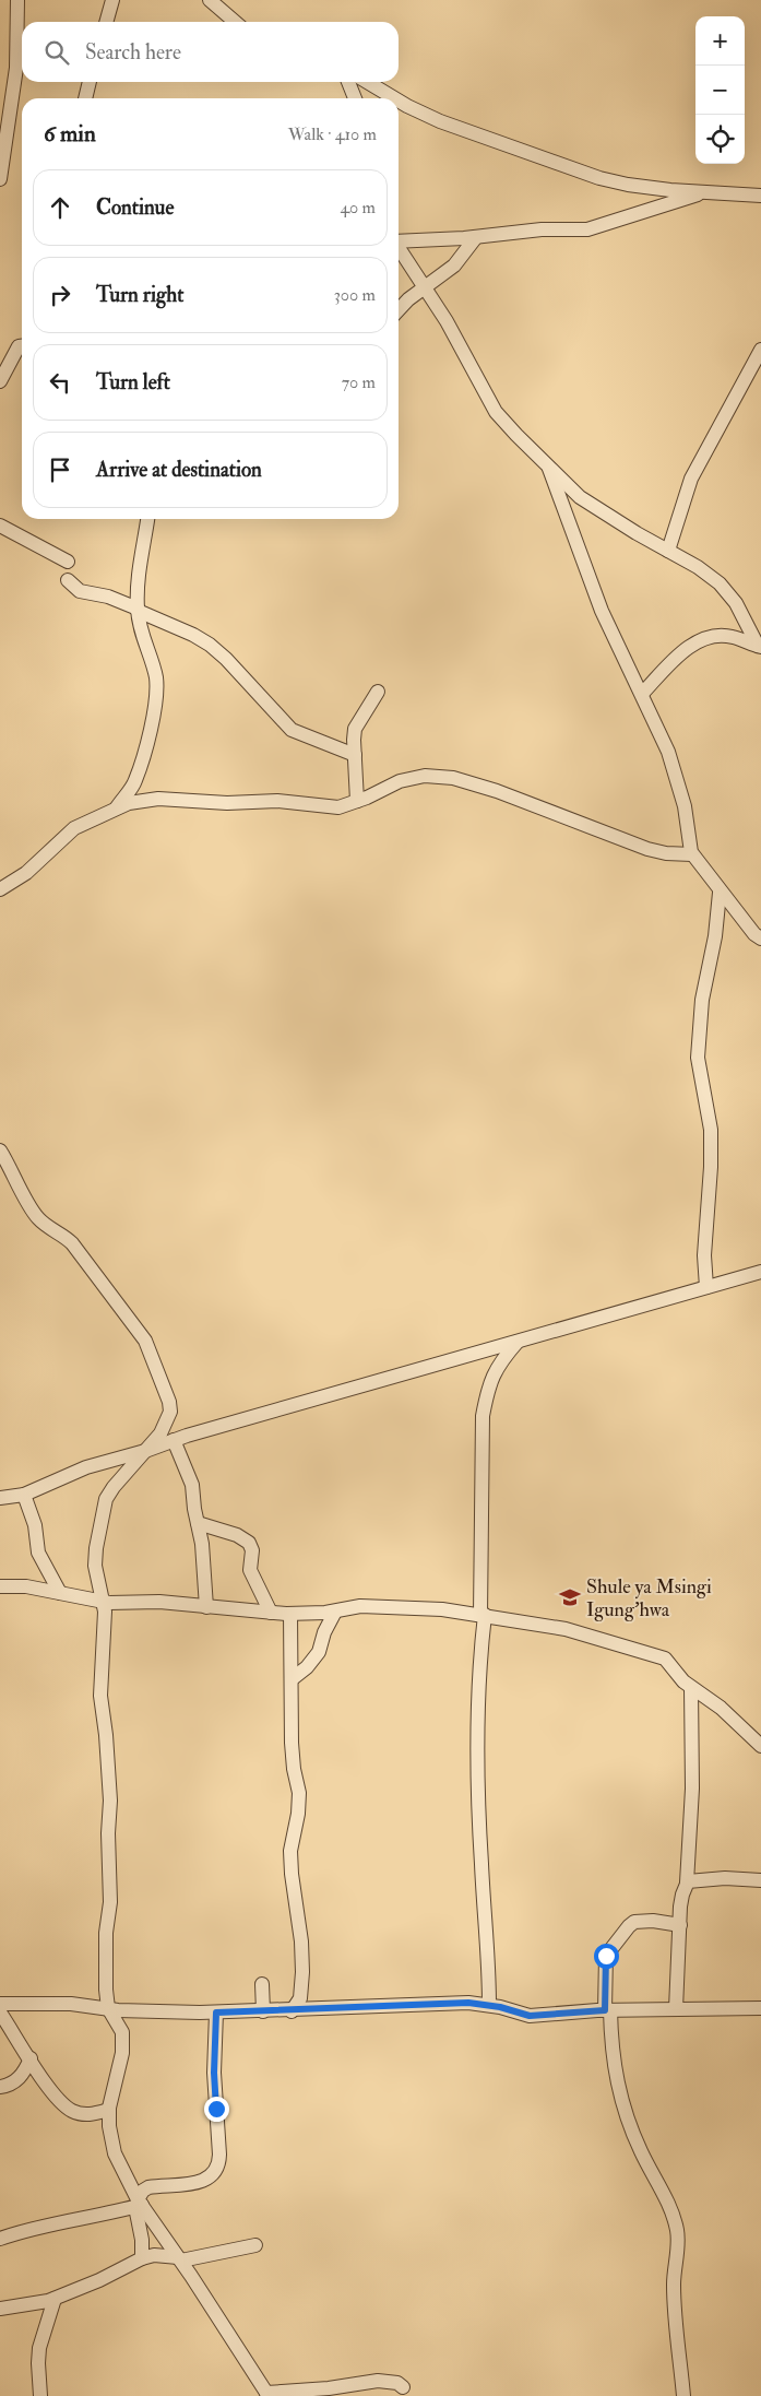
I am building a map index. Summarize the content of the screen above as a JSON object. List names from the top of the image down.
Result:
{
  "places": {
    "school or university": ["Shule ya Msingi Igung'hwa"]
  },
  "page": {
    "map_buttons": ["+", "−"],
    "search": "Search here",
    "heading": ["6 min", "Walk · 410 m"],
    "list": [
      ["Continue", "40 m"],
      ["Turn right", "300 m"],
      ["Turn left", "70 m"],
      "Arrive at destination"
    ]
  }
}
